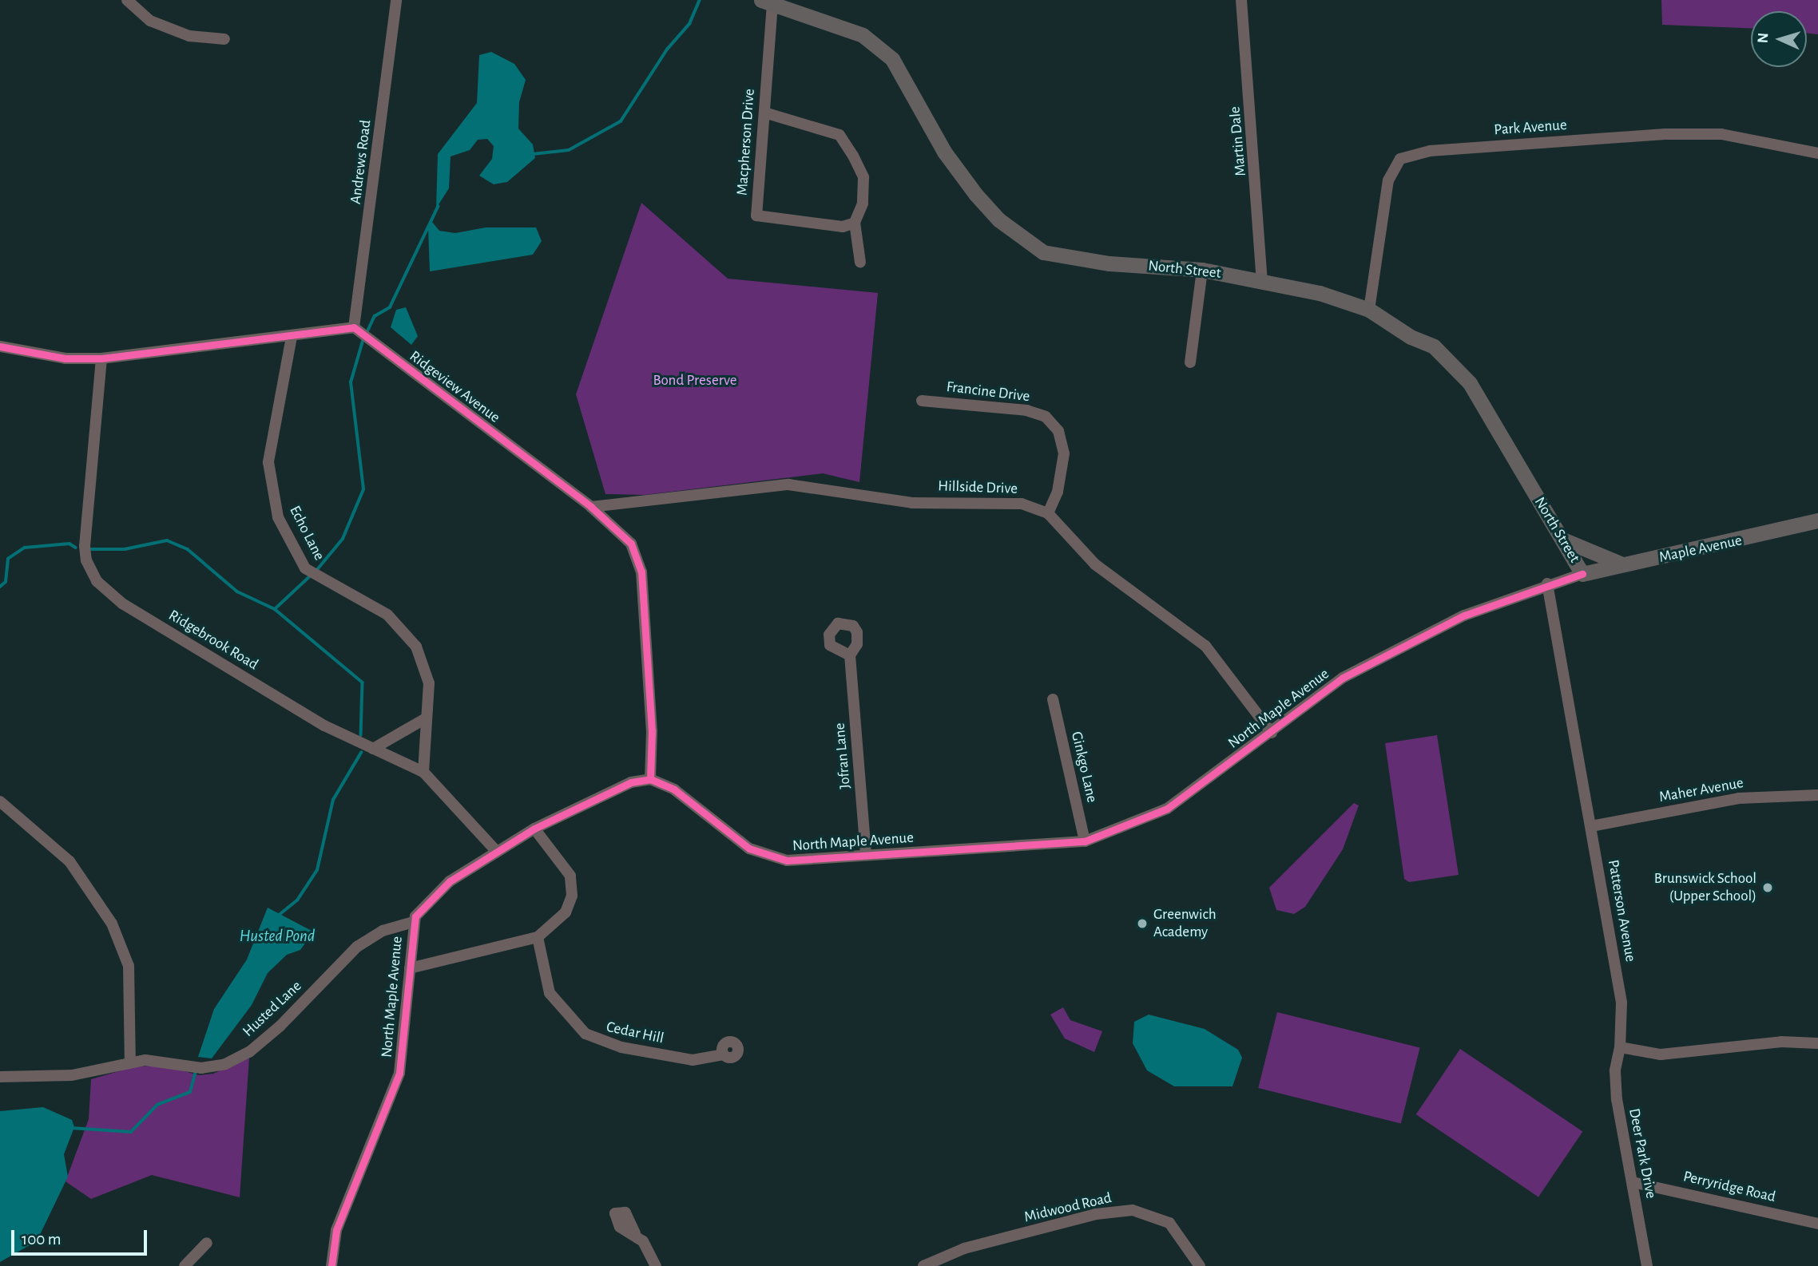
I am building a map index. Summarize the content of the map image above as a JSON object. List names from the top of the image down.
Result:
{
  "streets": {
    "main road": ["North Street", "Maple Avenue"],
    "street": [
      "Park Avenue",
      "Martin Dale",
      "Macpherson Drive",
      "Andrews Road",
      "Ridgeview Avenue",
      "Francine Drive",
      "Hillside Drive",
      "Echo Lane",
      "Ridgebrook Road",
      "North Maple Avenue",
      "Jofran Lane",
      "Ginkgo Lane",
      "Maher Avenue",
      "Patterson Avenue",
      "Husted Lane",
      "Cedar Hill",
      "Deer Park Drive",
      "Perryridge Road",
      "Midwood Road"
    ]
  },
  "crossings": [
    ["Park Avenue", "North Street"],
    ["Martin Dale", "North Street"],
    ["Macpherson Drive", "North Street"],
    ["Andrews Road", "Ridgeview Avenue"],
    ["North Street", "Maple Avenue"],
    ["North Street", "North Maple Avenue"],
    ["Ridgeview Avenue", "Hillside Drive"],
    ["Ridgeview Avenue", "North Maple Avenue"],
    ["Francine Drive", "Hillside Drive"],
    ["Hillside Drive", "North Maple Avenue"],
    ["Echo Lane", "Ridgebrook Road"],
    ["Maple Avenue", "North Maple Avenue"],
    ["Ridgebrook Road", "North Maple Avenue"],
    ["North Maple Avenue", "Jofran Lane"],
    ["North Maple Avenue", "Ginkgo Lane"],
    ["North Maple Avenue", "Patterson Avenue"],
    ["North Maple Avenue", "Husted Lane"],
    ["Maher Avenue", "Patterson Avenue"],
    ["Patterson Avenue", "Deer Park Drive"],
    ["Deer Park Drive", "Perryridge Road"]
  ],
  "water": ["Husted Pond"],
  "parks": ["Bond Preserve"],
  "places": ["Brunswick School (Upper School)", "Greenwich Academy"],
  "scale_bar": "100 m",
  "north": "left"
}
